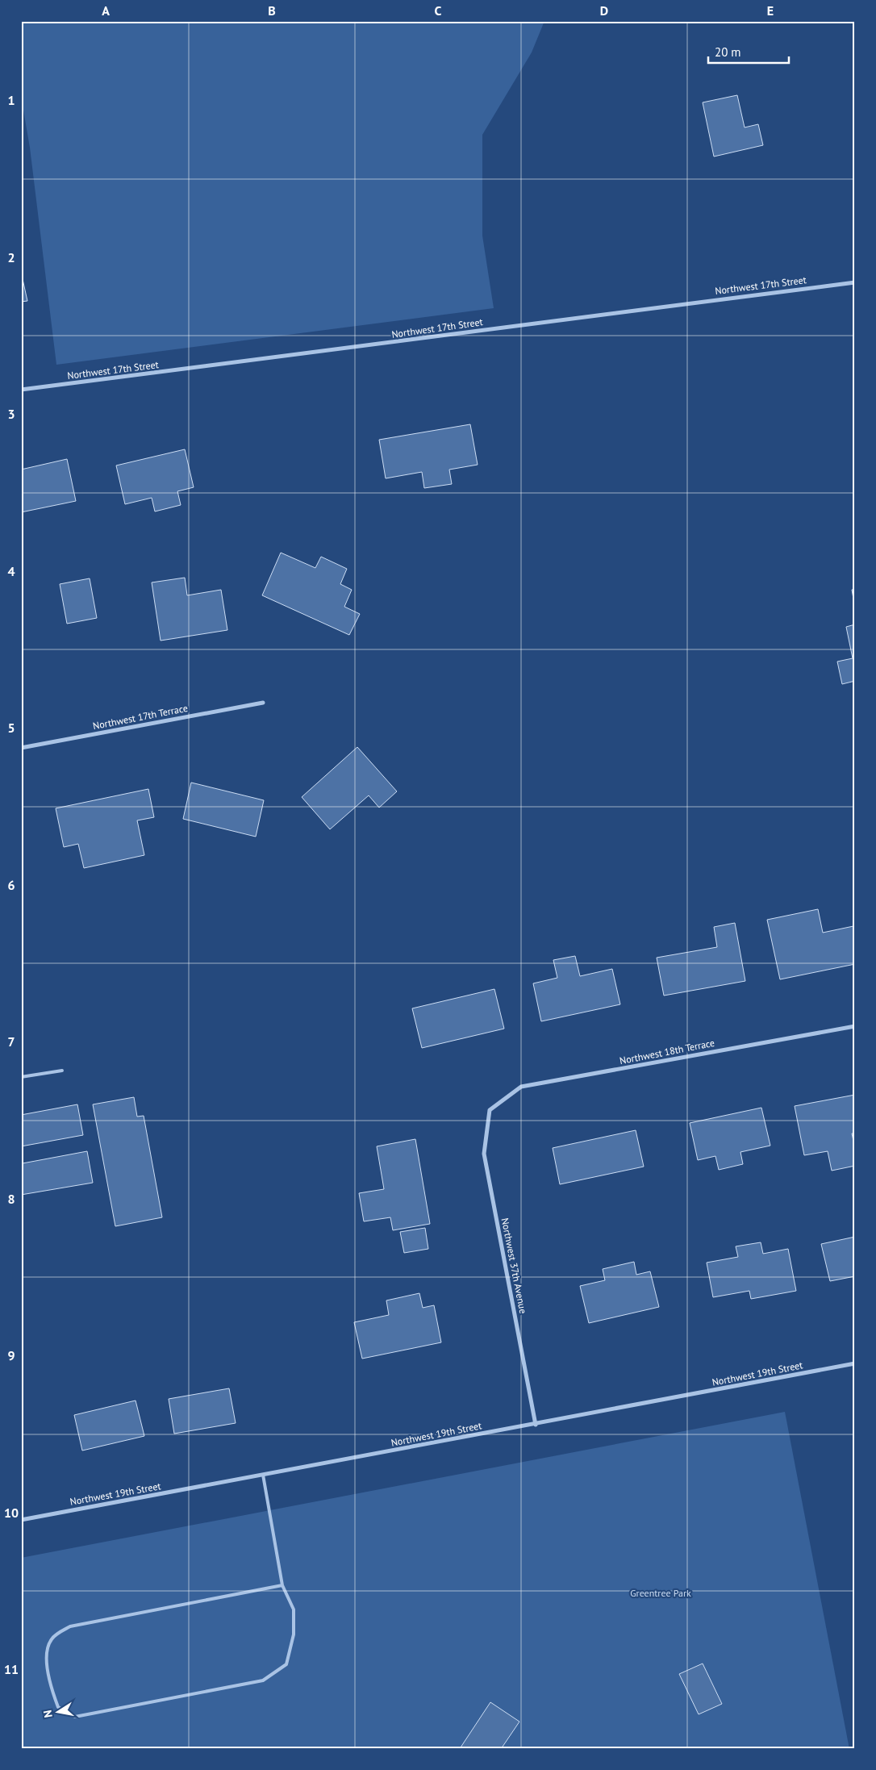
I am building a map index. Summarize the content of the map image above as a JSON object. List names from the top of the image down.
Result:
{
  "streets": {
    "street": [
      "Northwest 17th Street",
      "Northwest 17th Terrace",
      "Northwest 18th Terrace",
      "Northwest 37th Avenue",
      "Northwest 19th Street"
    ]
  },
  "crossings": [
    ["Northwest 18th Terrace", "Northwest 37th Avenue"],
    ["Northwest 37th Avenue", "Northwest 19th Street"]
  ],
  "parks": ["Greentree Park"],
  "scale_bar": "20 m",
  "north": "left",
  "grid": {
    "columns": [
      "A",
      "B",
      "C",
      "D",
      "E"
    ],
    "rows": [
      "1",
      "2",
      "3",
      "4",
      "5",
      "6",
      "7",
      "8",
      "9",
      "10",
      "11"
    ]
  }
}
